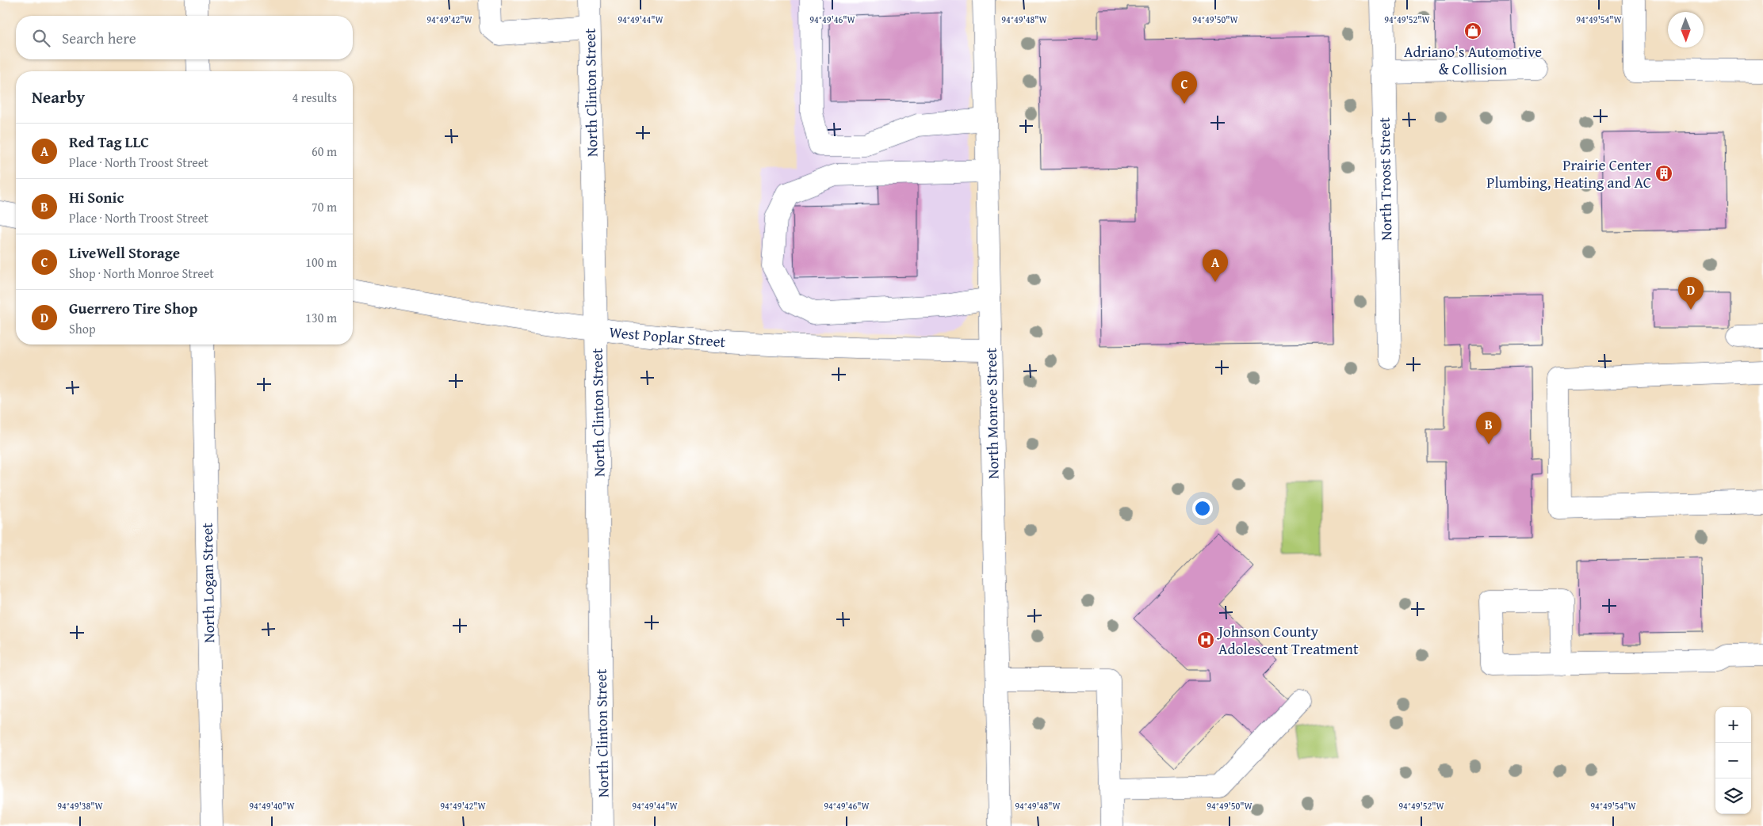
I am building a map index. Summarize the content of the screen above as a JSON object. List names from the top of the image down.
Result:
{
  "streets": {
    "street": [
      "North Clinton Street",
      "North Troost Street",
      "West Poplar Street",
      "North Monroe Street",
      "North Logan Street"
    ]
  },
  "crossings": [
    ["North Clinton Street", "West Poplar Street"],
    ["West Poplar Street", "North Monroe Street"]
  ],
  "places": {
    "shop": ["Adriano's Automotive & Collision"],
    "building": ["Prairie Center Plumbing, Heating and AC"],
    "hospital": ["Johnson County Adolescent Treatment"]
  },
  "north": "bottom",
  "page": {
    "search": "Search here",
    "pins": [
      "C",
      "A",
      "D",
      "B"
    ],
    "heading": ["Nearby", "4 results"],
    "list": [
      {
        "mark": "A",
        "name": "Red Tag LLC",
        "note": "Place · North Troost Street",
        "value": "60 m"
      },
      {
        "mark": "B",
        "name": "Hi Sonic",
        "note": "Place · North Troost Street",
        "value": "70 m"
      },
      {
        "mark": "C",
        "name": "LiveWell Storage",
        "note": "Shop · North Monroe Street",
        "value": "100 m"
      },
      {
        "mark": "D",
        "name": "Guerrero Tire Shop",
        "note": "Shop",
        "value": "130 m"
      }
    ],
    "map_buttons": ["+", "−"]
  },
  "coordinates": [
    "94°49'42\"W",
    "94°49'44\"W",
    "94°49'46\"W",
    "94°49'48\"W",
    "94°49'50\"W",
    "94°49'52\"W",
    "94°49'54\"W",
    "94°49'38\"W",
    "94°49'40\"W"
  ]
}
